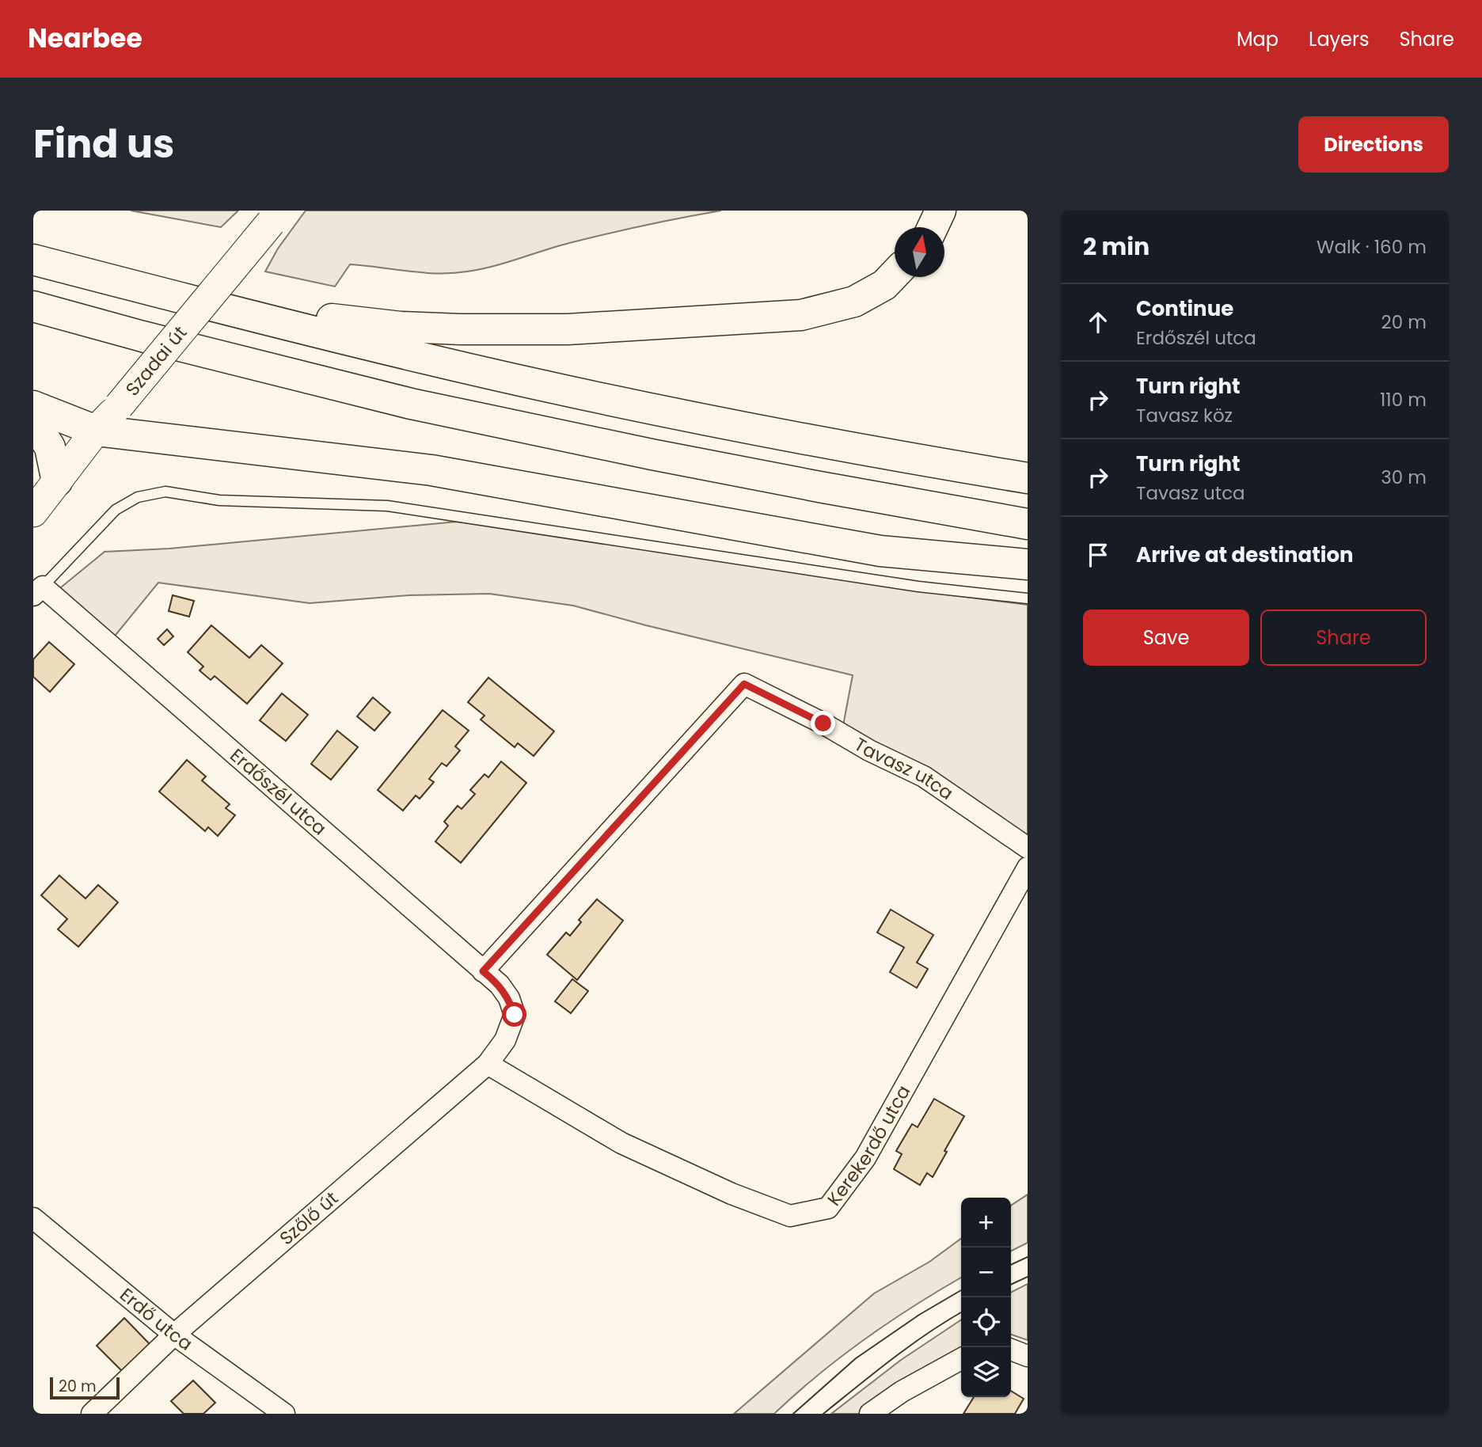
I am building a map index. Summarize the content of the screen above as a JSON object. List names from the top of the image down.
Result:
{
  "streets": {
    "street": [
      "Szadai út",
      "Tavasz utca",
      "Erdőszél utca",
      "Kerekerdő utca",
      "Szőlő út",
      "Erdő utca"
    ]
  },
  "crossings": [
    ["Tavasz utca", "Erdőszél utca"],
    ["Erdőszél utca", "Szőlő út"],
    ["Kerekerdő utca", "Szőlő út"],
    ["Szőlő út", "Erdő utca"]
  ],
  "scale_bar": "20 m",
  "north": "top",
  "page": {
    "header": "Nearbee",
    "nav": ["Map", "Layers", "Share"],
    "title": "Find us",
    "buttons": [
      "Directions",
      ["Save", "Share"]
    ],
    "heading": ["2 min", "Walk · 160 m"],
    "list": [
      ["Continue", "Erdőszél utca", "20 m"],
      ["Turn right", "Tavasz köz", "110 m"],
      ["Turn right", "Tavasz utca", "30 m"],
      "Arrive at destination"
    ],
    "map_buttons": ["+", "−"],
    "scale": "20 m"
  }
}
